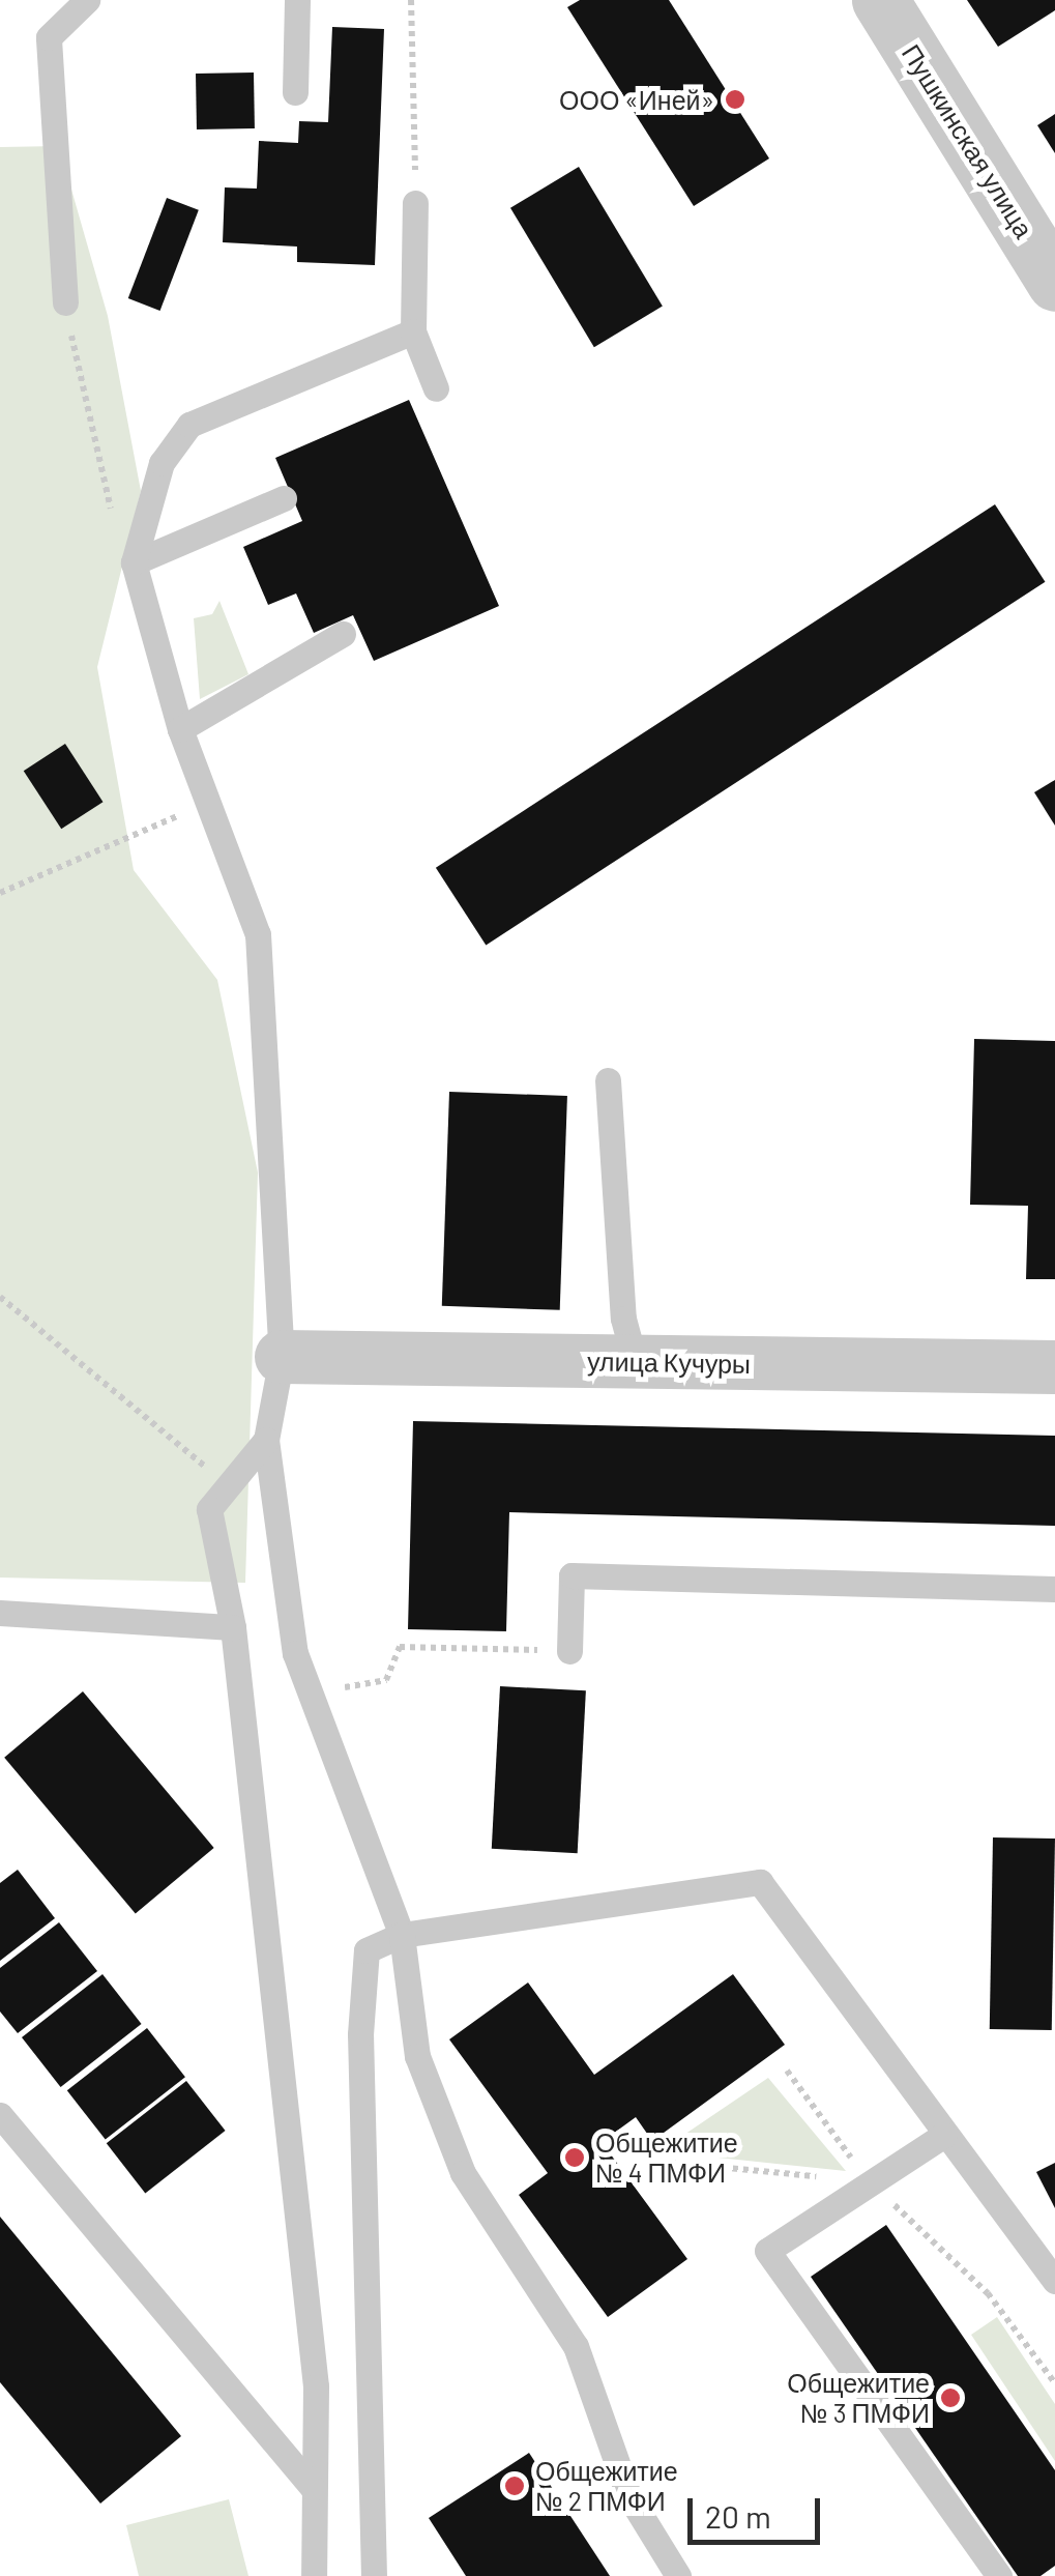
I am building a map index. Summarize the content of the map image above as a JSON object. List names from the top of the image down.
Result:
{
  "streets": {
    "street": ["Пушкинская улица", "улица Кучуры"]
  },
  "places": [
    "ООО «Иней»",
    "Общежитие № 4 ПМФИ",
    "Общежитие № 3 ПМФИ",
    "Общежитие № 2 ПМФИ"
  ],
  "scale_bar": "20 m"
}
